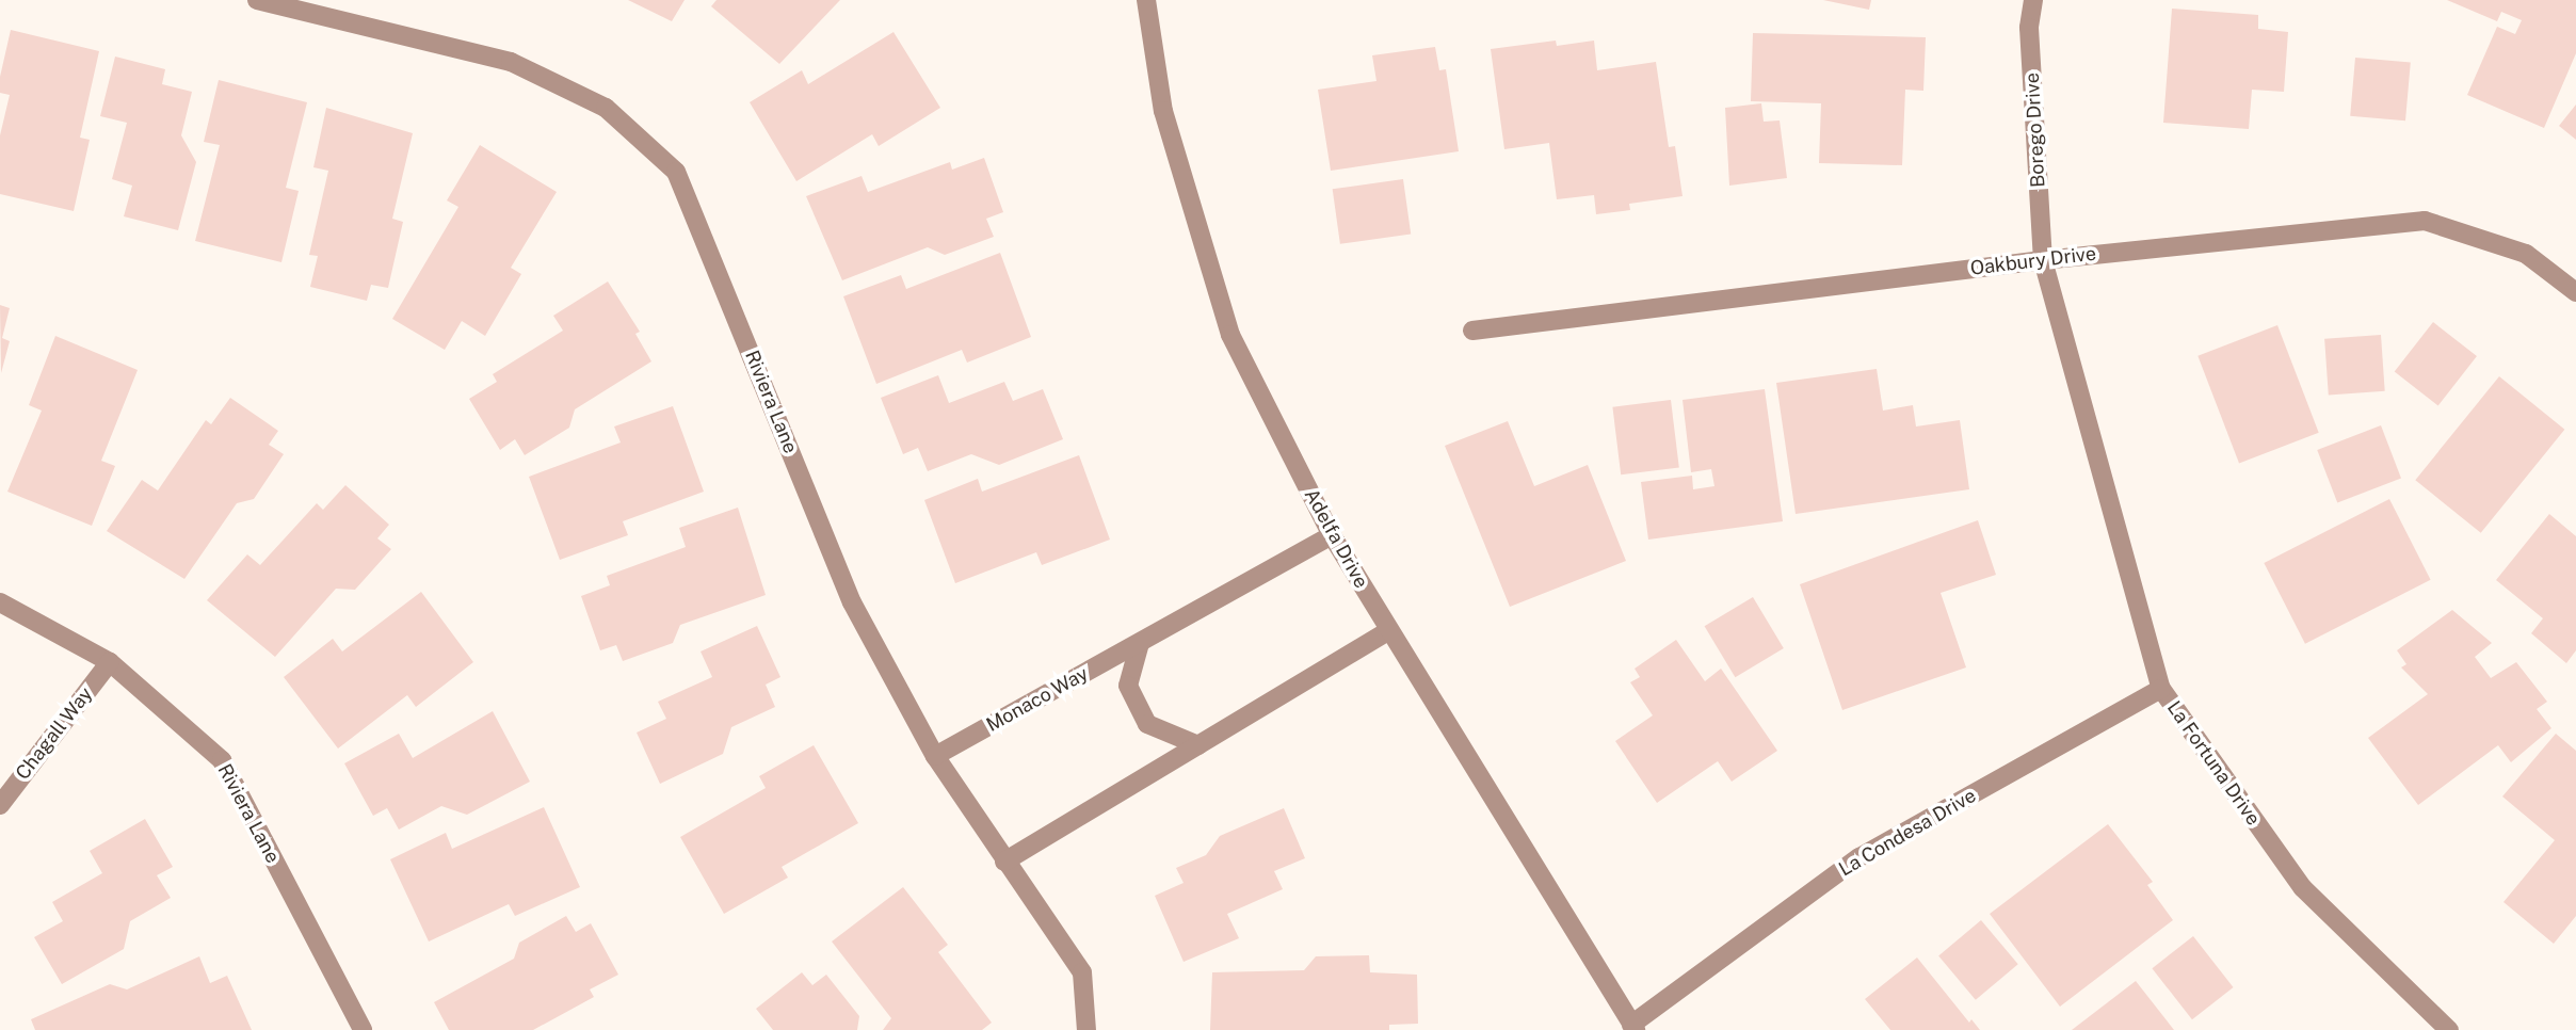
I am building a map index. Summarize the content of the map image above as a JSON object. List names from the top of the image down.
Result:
{
  "streets": {
    "street": [
      "Borego Drive",
      "Oakbury Drive",
      "Riviera Lane",
      "Adelfa Drive",
      "Monaco Way",
      "Chagall Way",
      "La Fortuna Drive",
      "La Condesa Drive"
    ]
  },
  "crossings": [
    ["Borego Drive", "Oakbury Drive"],
    ["Borego Drive", "La Fortuna Drive"],
    ["Oakbury Drive", "La Fortuna Drive"],
    ["Riviera Lane", "Monaco Way"],
    ["Riviera Lane", "Chagall Way"],
    ["Adelfa Drive", "Monaco Way"],
    ["Adelfa Drive", "La Condesa Drive"],
    ["La Fortuna Drive", "La Condesa Drive"]
  ]
}
